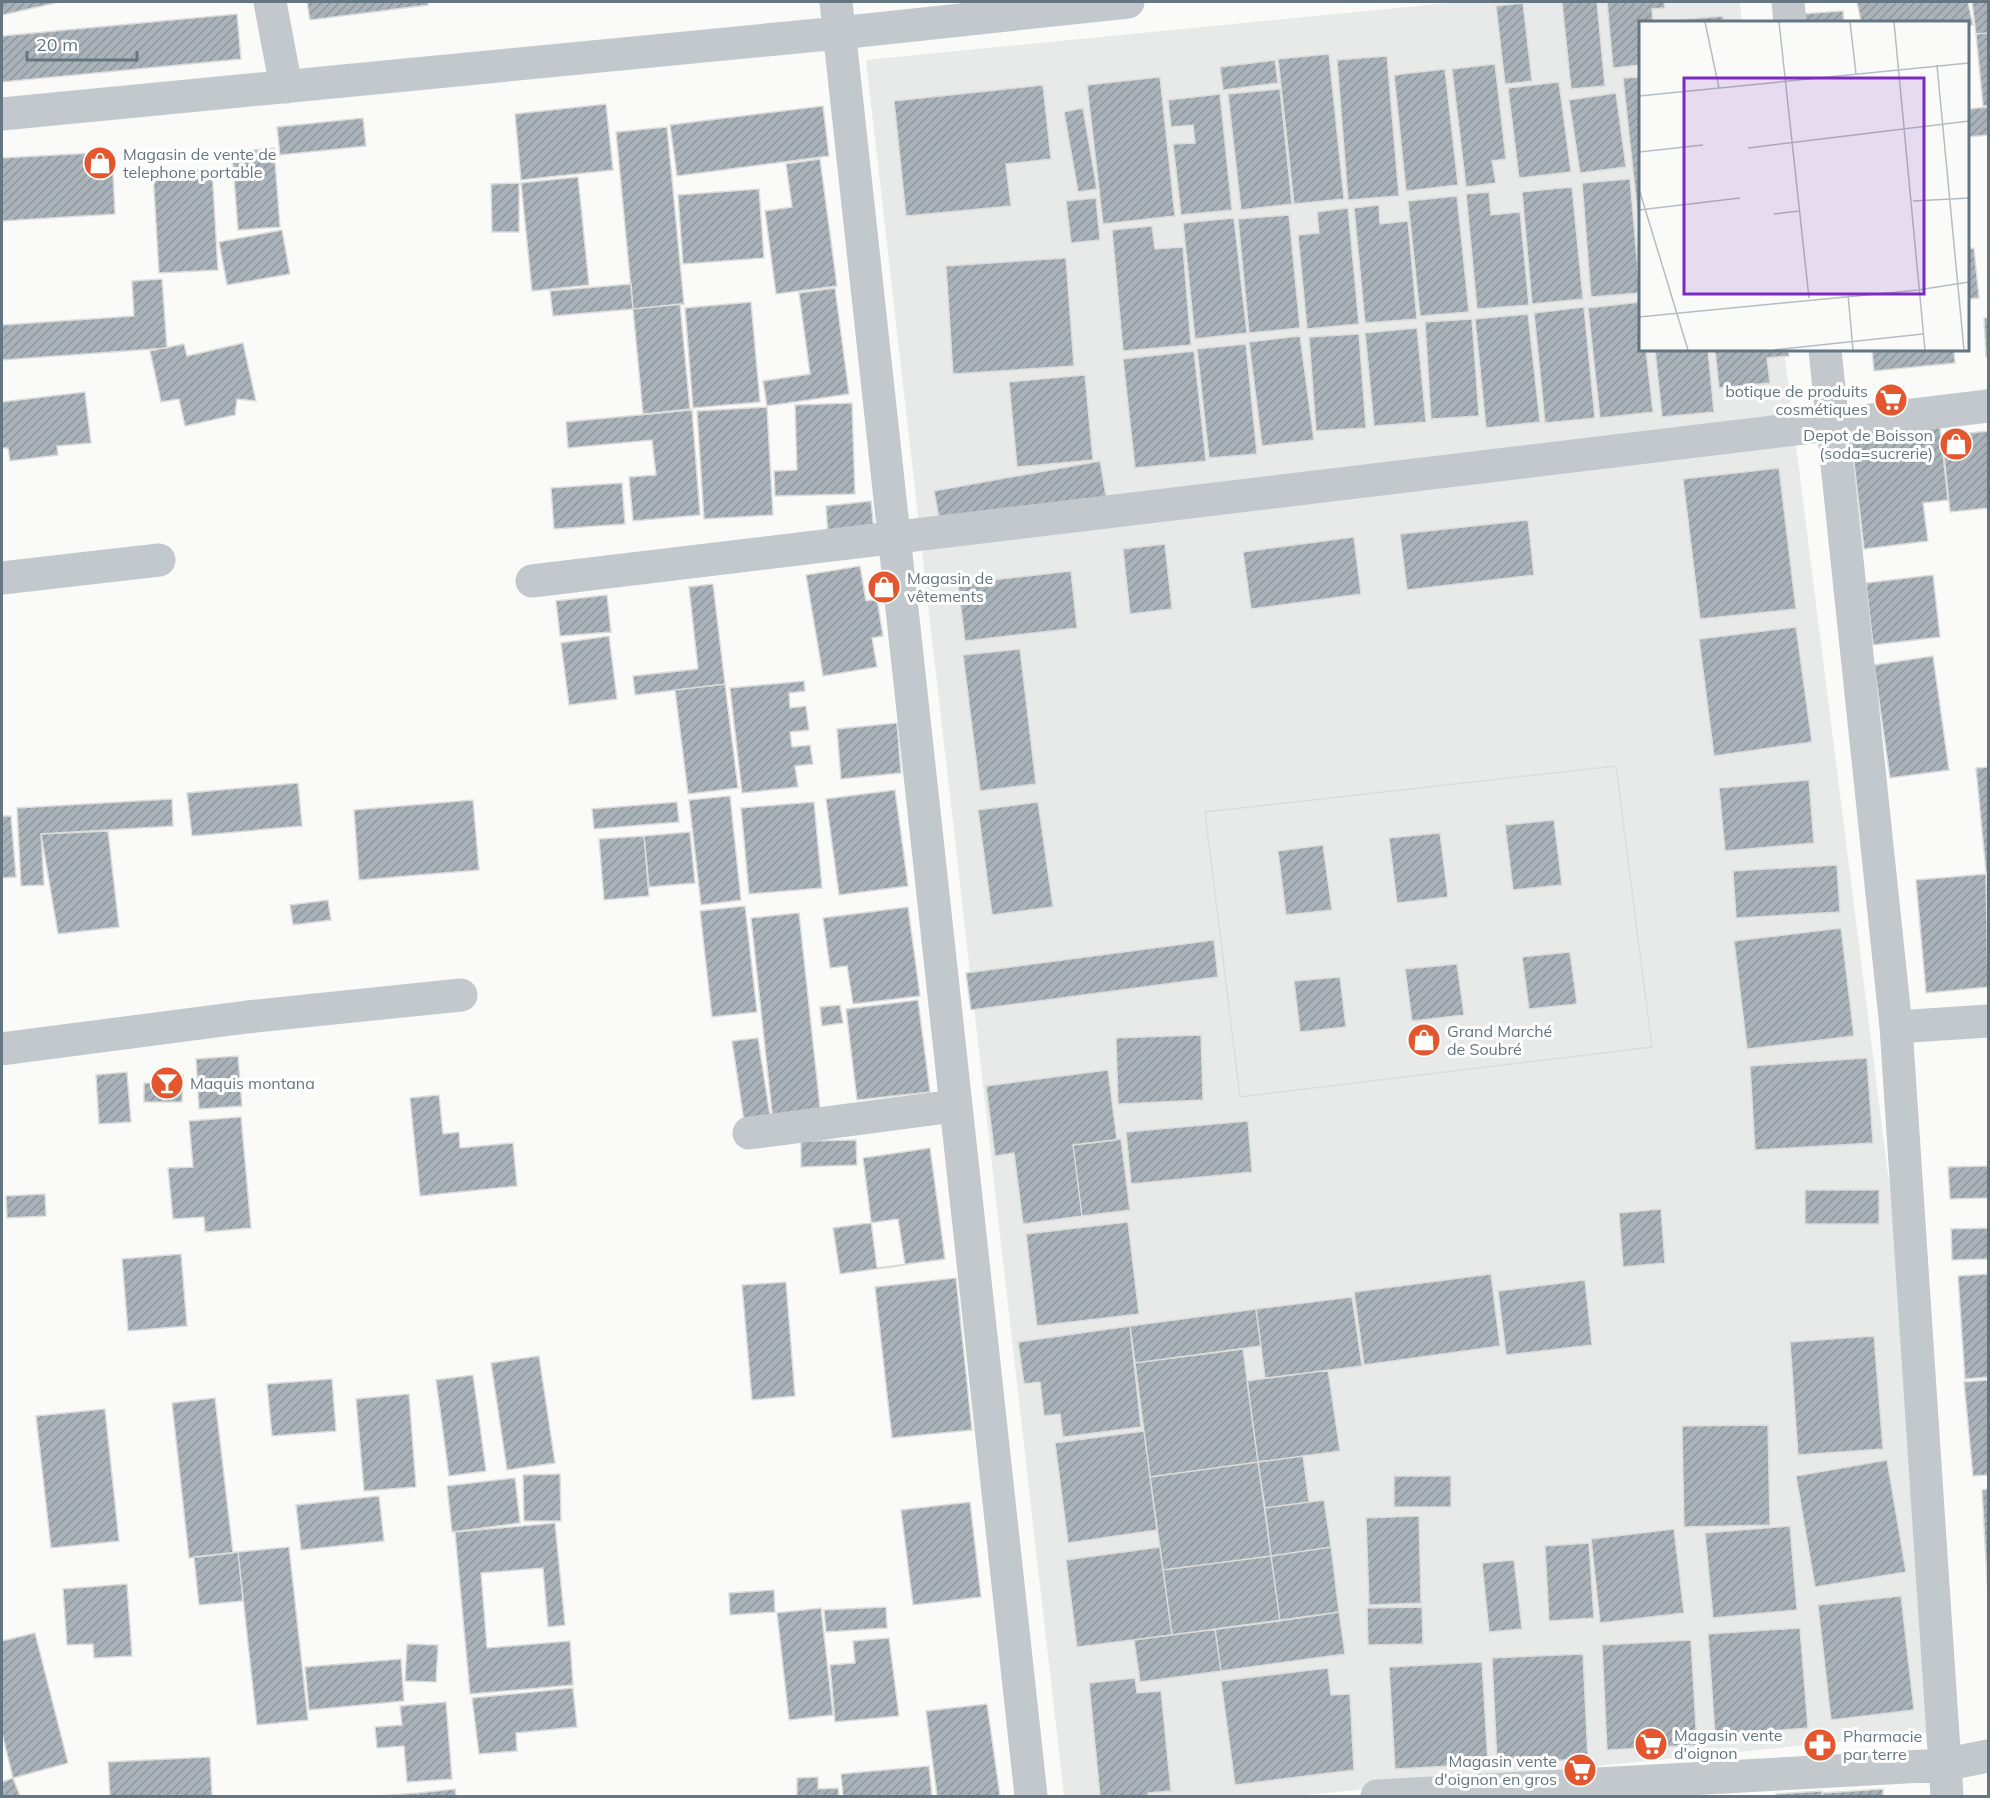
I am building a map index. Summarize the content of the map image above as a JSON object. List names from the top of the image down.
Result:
{
  "places": {
    "shop": [
      "Magasin de vente de telephone portable",
      "Depot de Boisson (soda=sucrerie)",
      "Magasin de vêtements",
      "Grand Marché de Soubré"
    ],
    "supermarket": ["botique de produits cosmétiques", "Magasin vente d'oignon", "Magasin vente d'oignon en gros"],
    "bar": ["Maquis montana"],
    "pharmacy": ["Pharmacie par terre"]
  },
  "scale_bar": "20 m"
}
